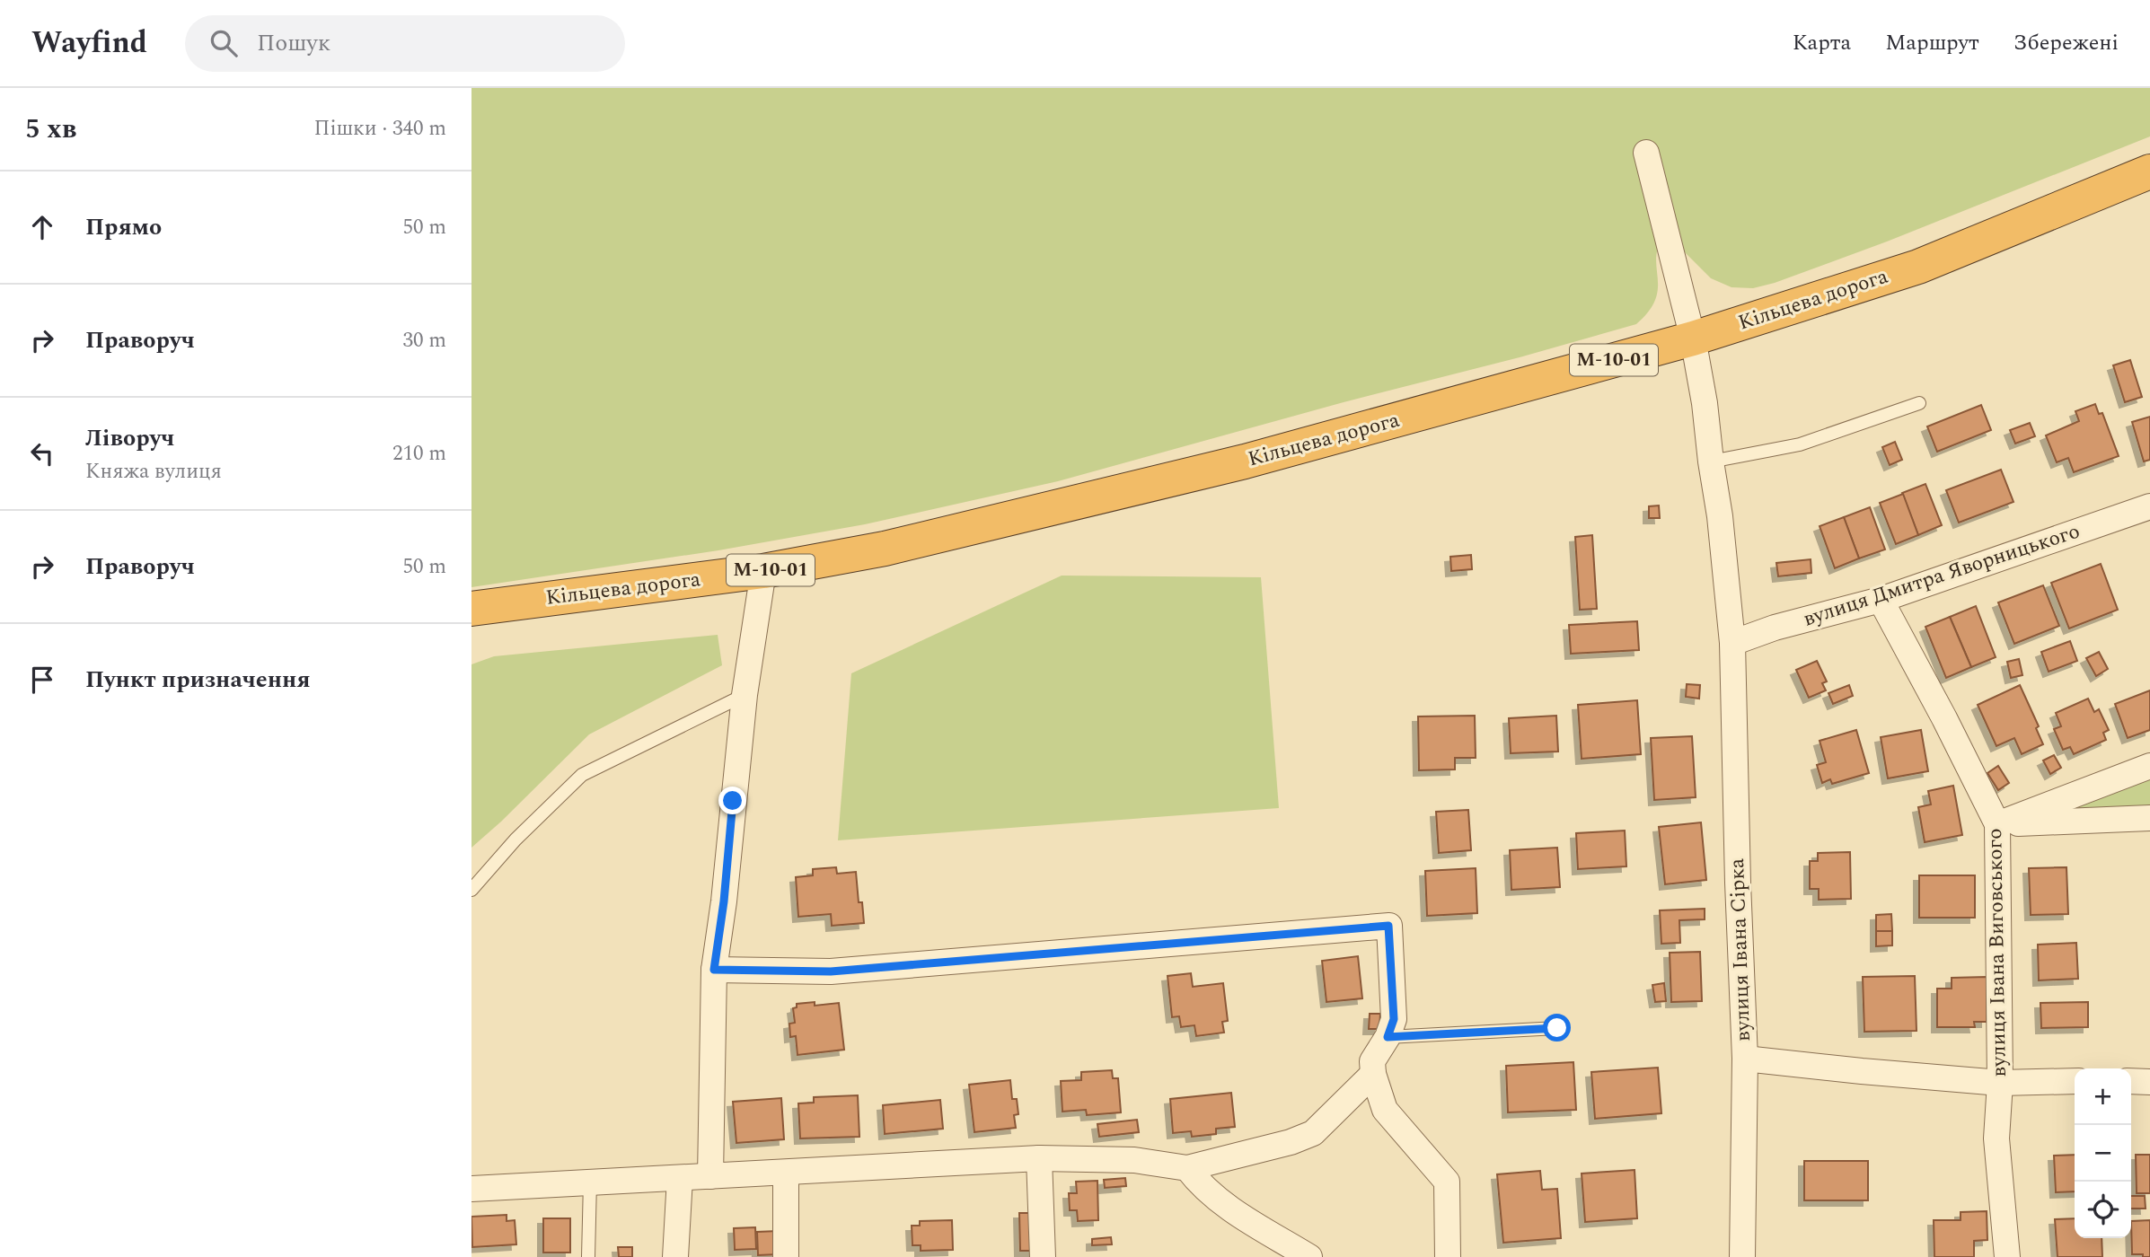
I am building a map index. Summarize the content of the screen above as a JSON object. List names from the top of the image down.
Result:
{
  "streets": {
    "highway": ["Кільцева дорога", "М-10-01"],
    "street": ["вулиця Дмитра Яворницького", "вулиця Івана Сірка", "вулиця Івана Виговського"]
  },
  "crossings": [
    ["Кільцева дорога", "вулиця Івана Сірка"],
    ["вулиця Дмитра Яворницького", "вулиця Івана Сірка"],
    ["вулиця Дмитра Яворницького", "вулиця Івана Виговського"]
  ],
  "page": {
    "header": "Wayfind",
    "search": "Пошук",
    "nav": ["Карта", "Маршрут", "Збережені"],
    "heading": ["5 хв", "Пішки · 340 m"],
    "list": [
      ["Прямо", "50 m"],
      ["Праворуч", "30 m"],
      ["Ліворуч", "Княжа вулиця", "210 m"],
      ["Праворуч", "50 m"],
      "Пункт призначення"
    ],
    "map_buttons": ["+", "−"]
  }
}
